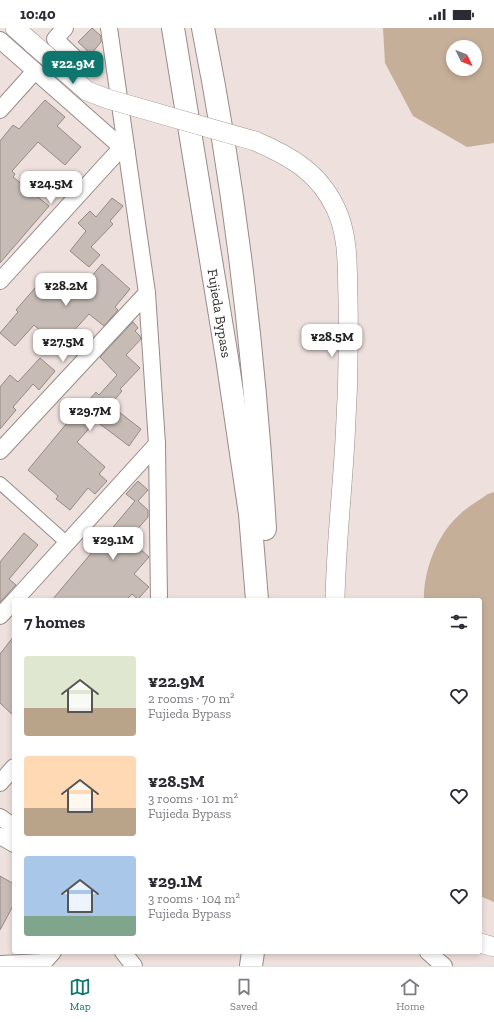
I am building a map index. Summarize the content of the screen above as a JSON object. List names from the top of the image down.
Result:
{
  "streets": {
    "highway": ["Fujieda Bypass"]
  },
  "north": "bottom right",
  "page": {
    "status": "10:40",
    "price": [
      "¥22.9M",
      "¥24.5M",
      "¥28.2M",
      "¥28.5M",
      "¥27.5M",
      "¥29.7M",
      "¥29.1M"
    ],
    "heading": "7 homes",
    "list": [
      {
        "name": "¥22.9M",
        "note": "2 rooms · 70 m² · Fujieda Bypass"
      },
      {
        "name": "¥28.5M",
        "note": "3 rooms · 101 m² · Fujieda Bypass"
      },
      {
        "name": "¥29.1M",
        "note": "3 rooms · 104 m² · Fujieda Bypass"
      }
    ],
    "tabs": ["Map", "Saved", "Home"]
  }
}
